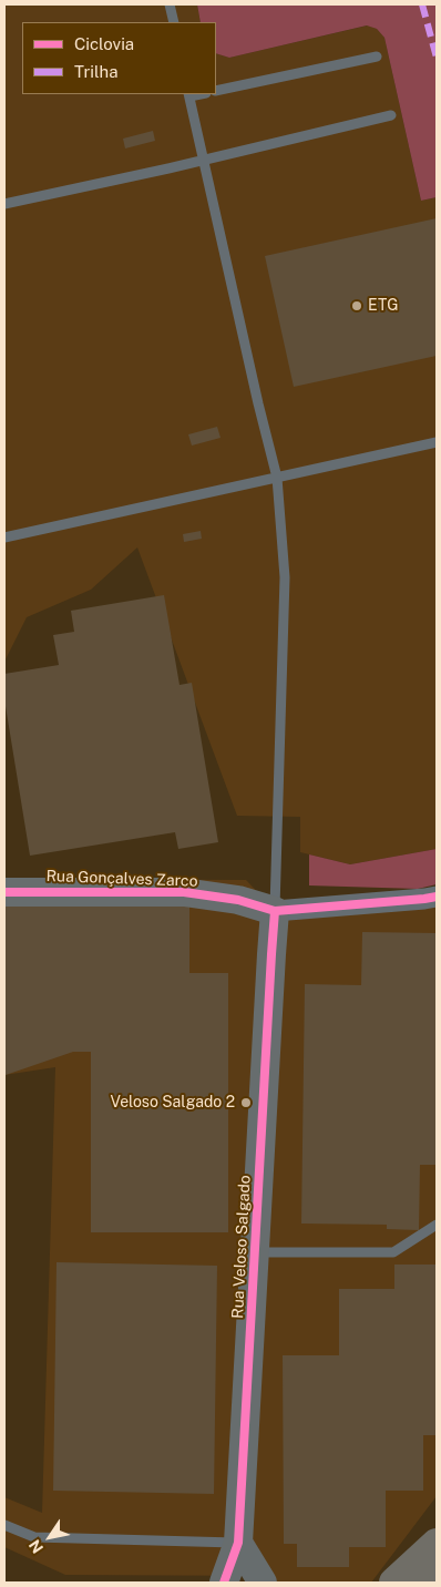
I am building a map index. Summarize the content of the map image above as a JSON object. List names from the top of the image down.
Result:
{
  "streets": {
    "street": ["Rua Gonçalves Zarco", "Rua Veloso Salgado"]
  },
  "crossings": [
    ["Rua Gonçalves Zarco", "Rua Veloso Salgado"]
  ],
  "places": ["ETG", "Veloso Salgado 2"],
  "legend": ["Ciclovia", "Trilha"],
  "north": "bottom left"
}
